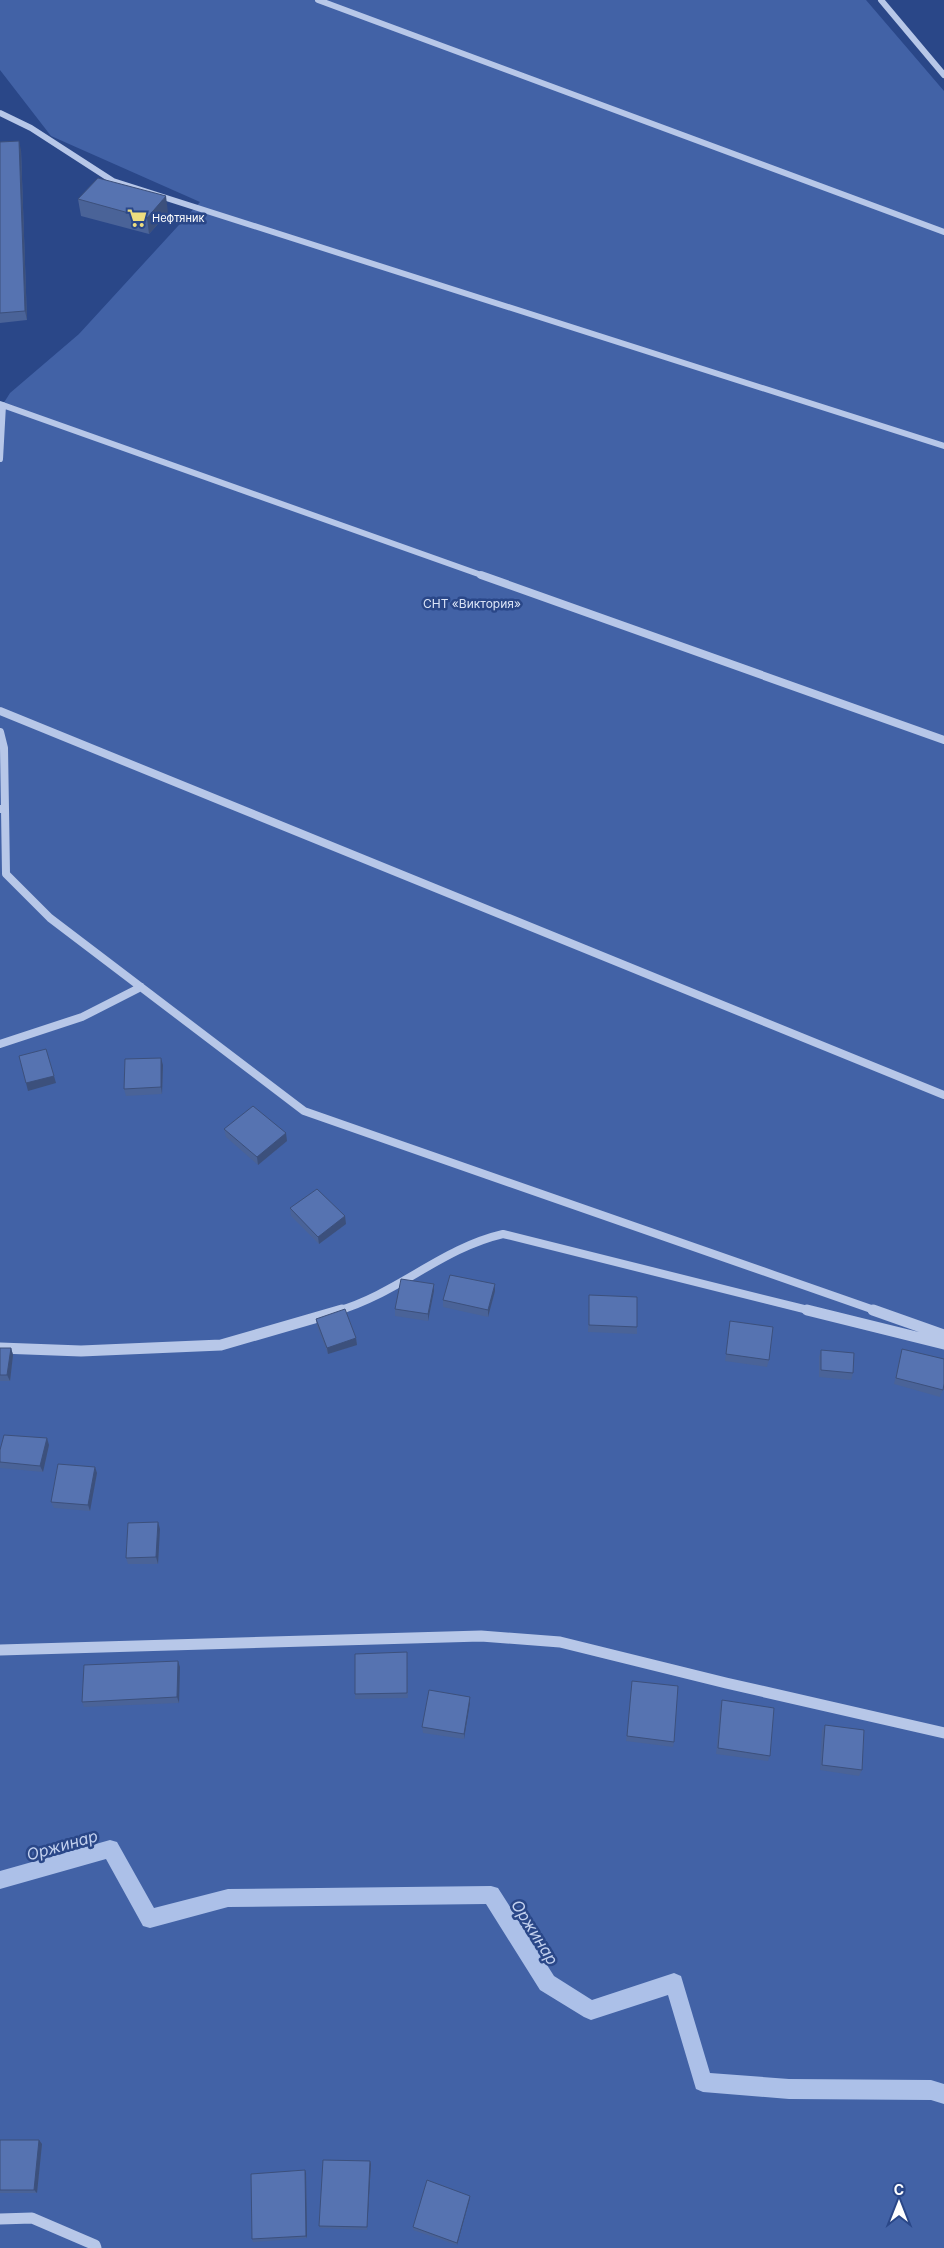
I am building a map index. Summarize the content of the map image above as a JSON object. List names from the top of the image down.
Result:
{
  "water": ["Оржинар"],
  "parks": ["СНТ «Виктория»"],
  "places": {
    "supermarket": ["Нефтяник"]
  },
  "north": "top"
}
